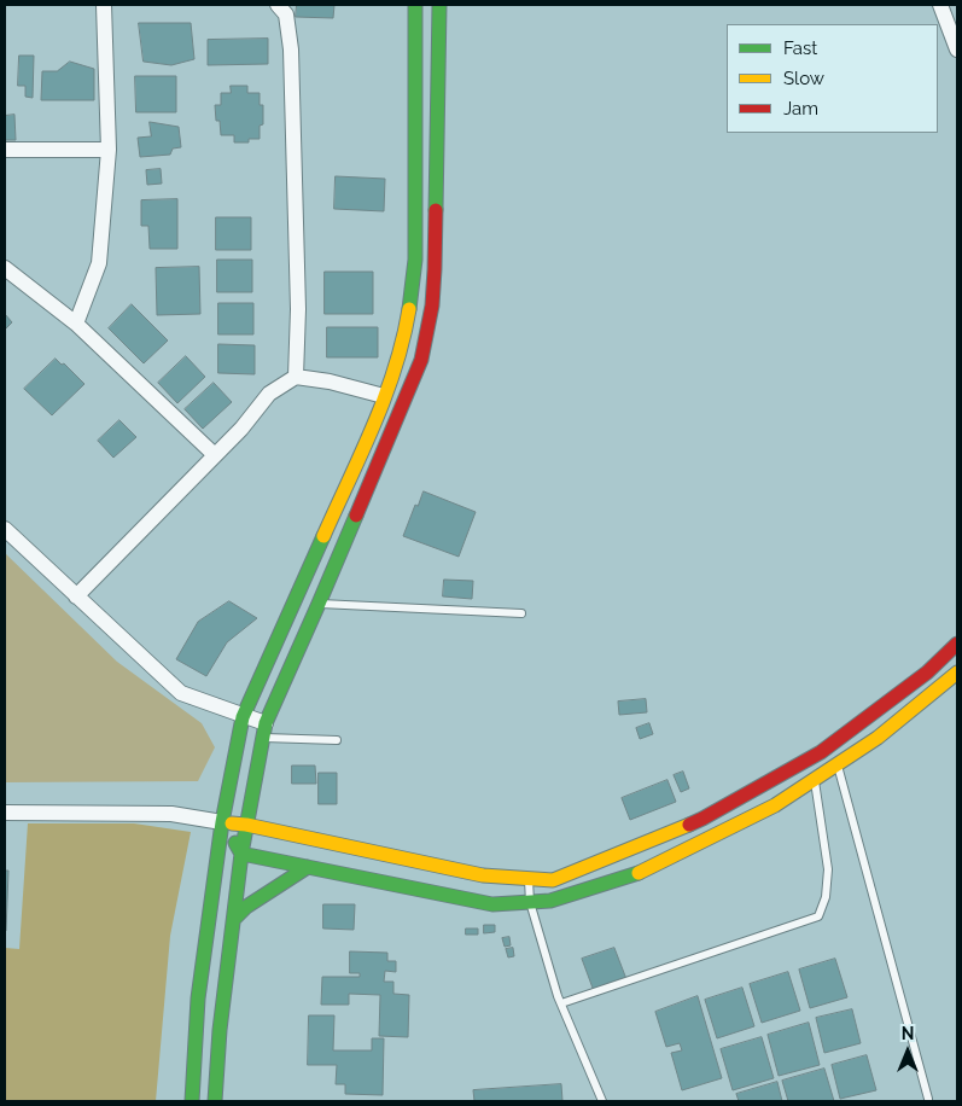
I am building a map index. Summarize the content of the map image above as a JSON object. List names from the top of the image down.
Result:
{
  "legend": ["Fast", "Slow", "Jam"],
  "north": "top"
}
